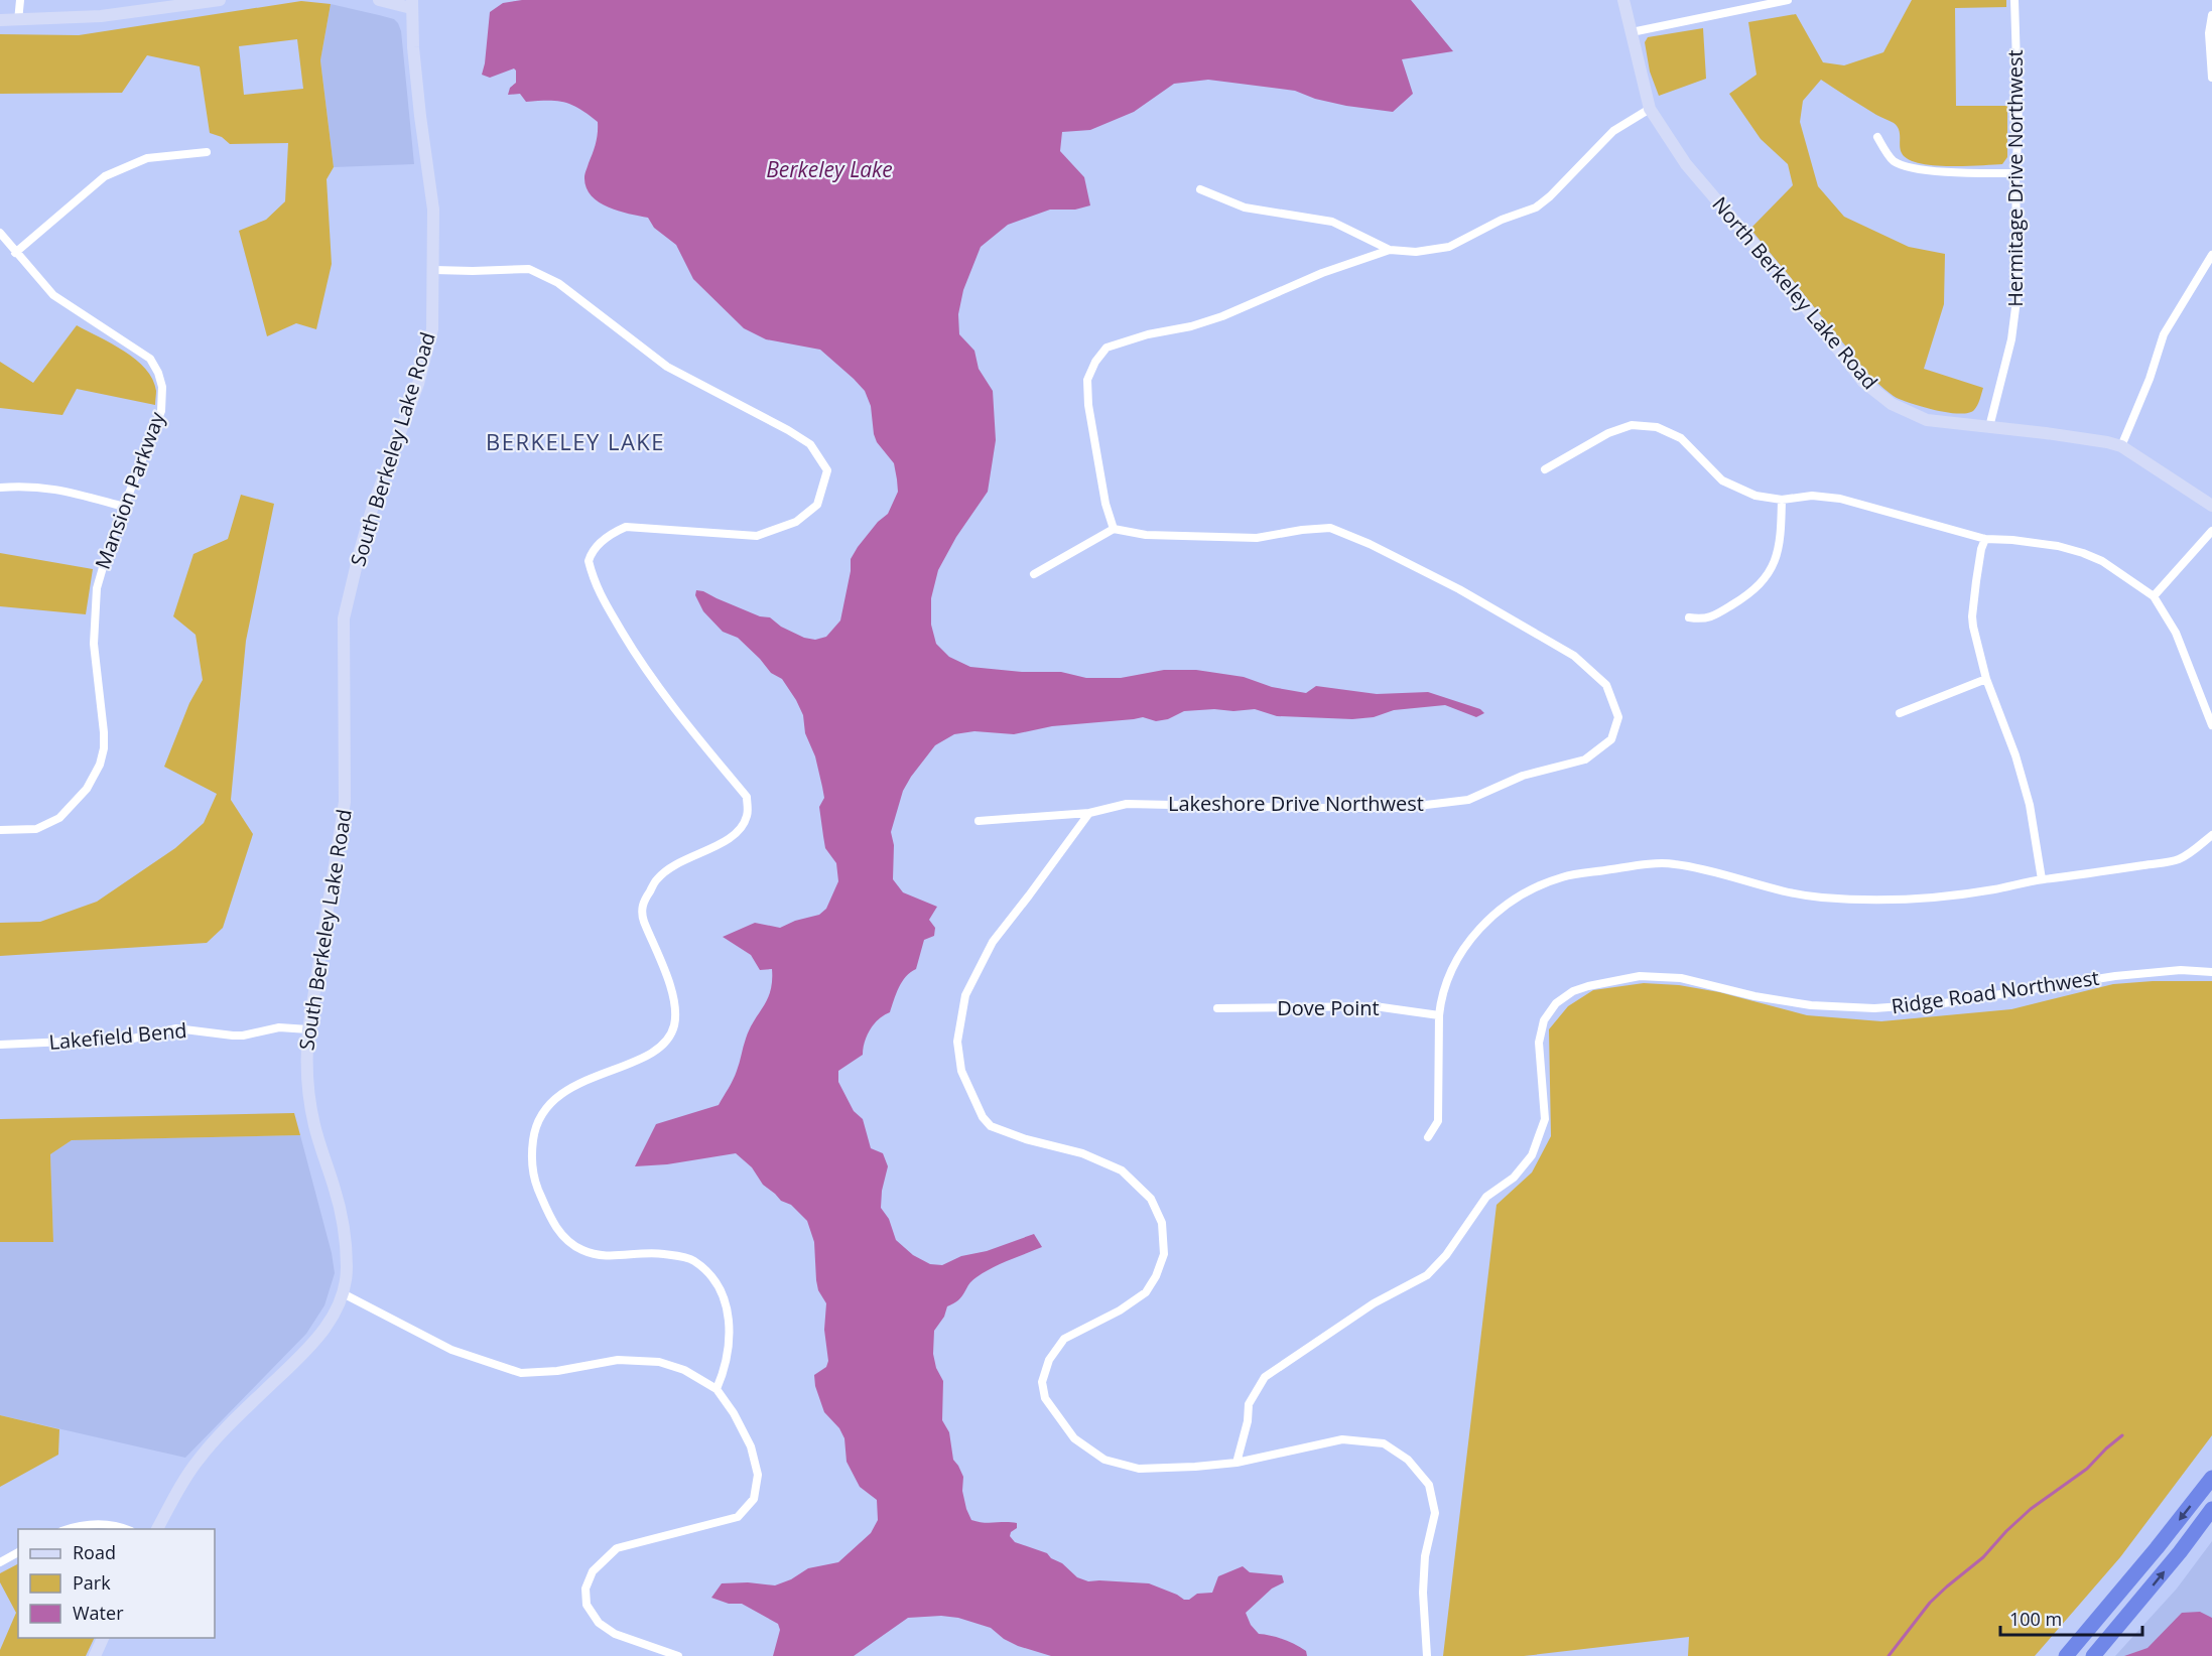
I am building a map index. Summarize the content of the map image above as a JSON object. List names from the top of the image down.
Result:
{
  "streets": {
    "street": [
      "Hermitage Drive Northwest",
      "North Berkeley Lake Road",
      "South Berkeley Lake Road",
      "Mansion Parkway",
      "Lakeshore Drive Northwest",
      "Ridge Road Northwest",
      "Dove Point",
      "Lakefield Bend"
    ]
  },
  "crossings": [
    ["Hermitage Drive Northwest", "North Berkeley Lake Road"],
    ["South Berkeley Lake Road", "Lakefield Bend"]
  ],
  "districts": ["BERKELEY LAKE"],
  "water": ["Berkeley Lake"],
  "legend": ["Road", "Park", "Water"],
  "scale_bar": "100 m"
}
